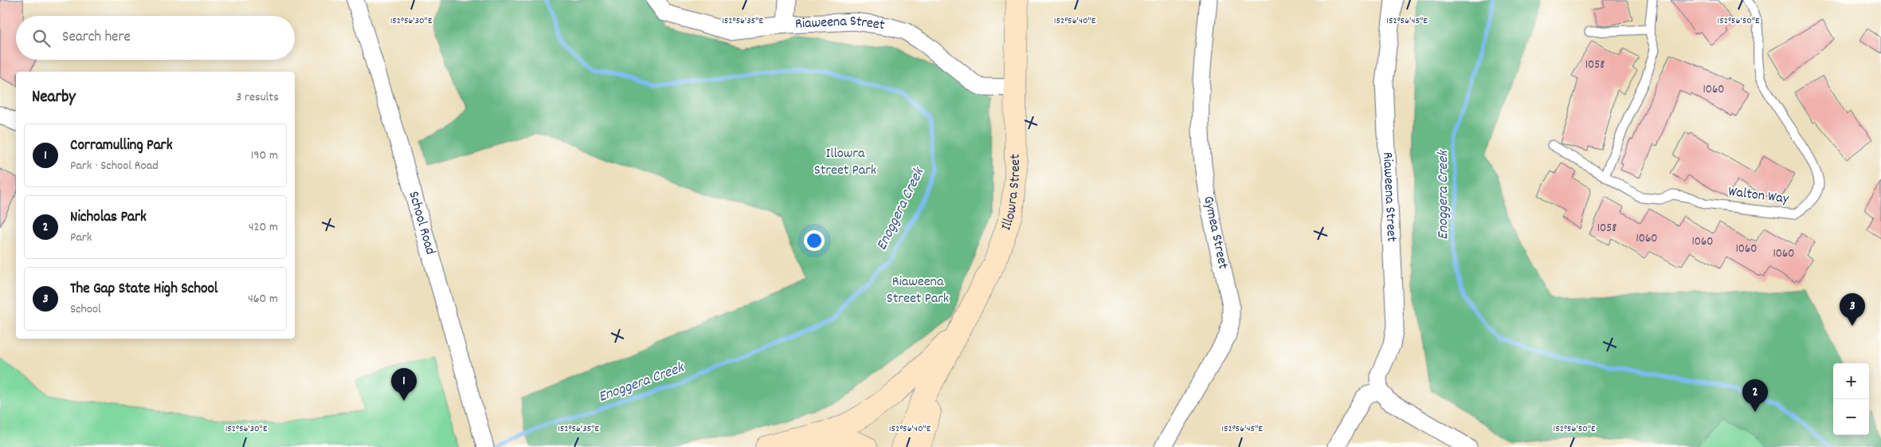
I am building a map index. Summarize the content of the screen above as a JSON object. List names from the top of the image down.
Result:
{
  "streets": {
    "street": [
      "Riaweena Street",
      "Illowra Street",
      "School Road",
      "Gymea Street"
    ],
    "lane": ["Walton Way"]
  },
  "crossings": [
    ["Riaweena Street", "Illowra Street"]
  ],
  "water": ["Enoggera Creek"],
  "parks": ["Illowra Street Park", "Riaweena Street Park"],
  "house_numbers": [
    "1058",
    "1060",
    "1058",
    "1060",
    "1060",
    "1060",
    "1060"
  ],
  "page": {
    "search": "Search here",
    "heading": ["Nearby", "3 results"],
    "list": [
      {
        "mark": "1",
        "name": "Corramulling Park",
        "note": "Park · School Road",
        "value": "190 m"
      },
      {
        "mark": "2",
        "name": "Nicholas Park",
        "note": "Park",
        "value": "420 m"
      },
      {
        "mark": "3",
        "name": "The Gap State High School",
        "note": "School",
        "value": "460 m"
      }
    ],
    "pins": ["3", "1", "2"],
    "map_buttons": ["+", "−"]
  },
  "coordinates": [
    "152°56'30\"E",
    "152°56'35\"E",
    "152°56'40\"E",
    "152°56'45\"E",
    "152°56'50\"E"
  ]
}
